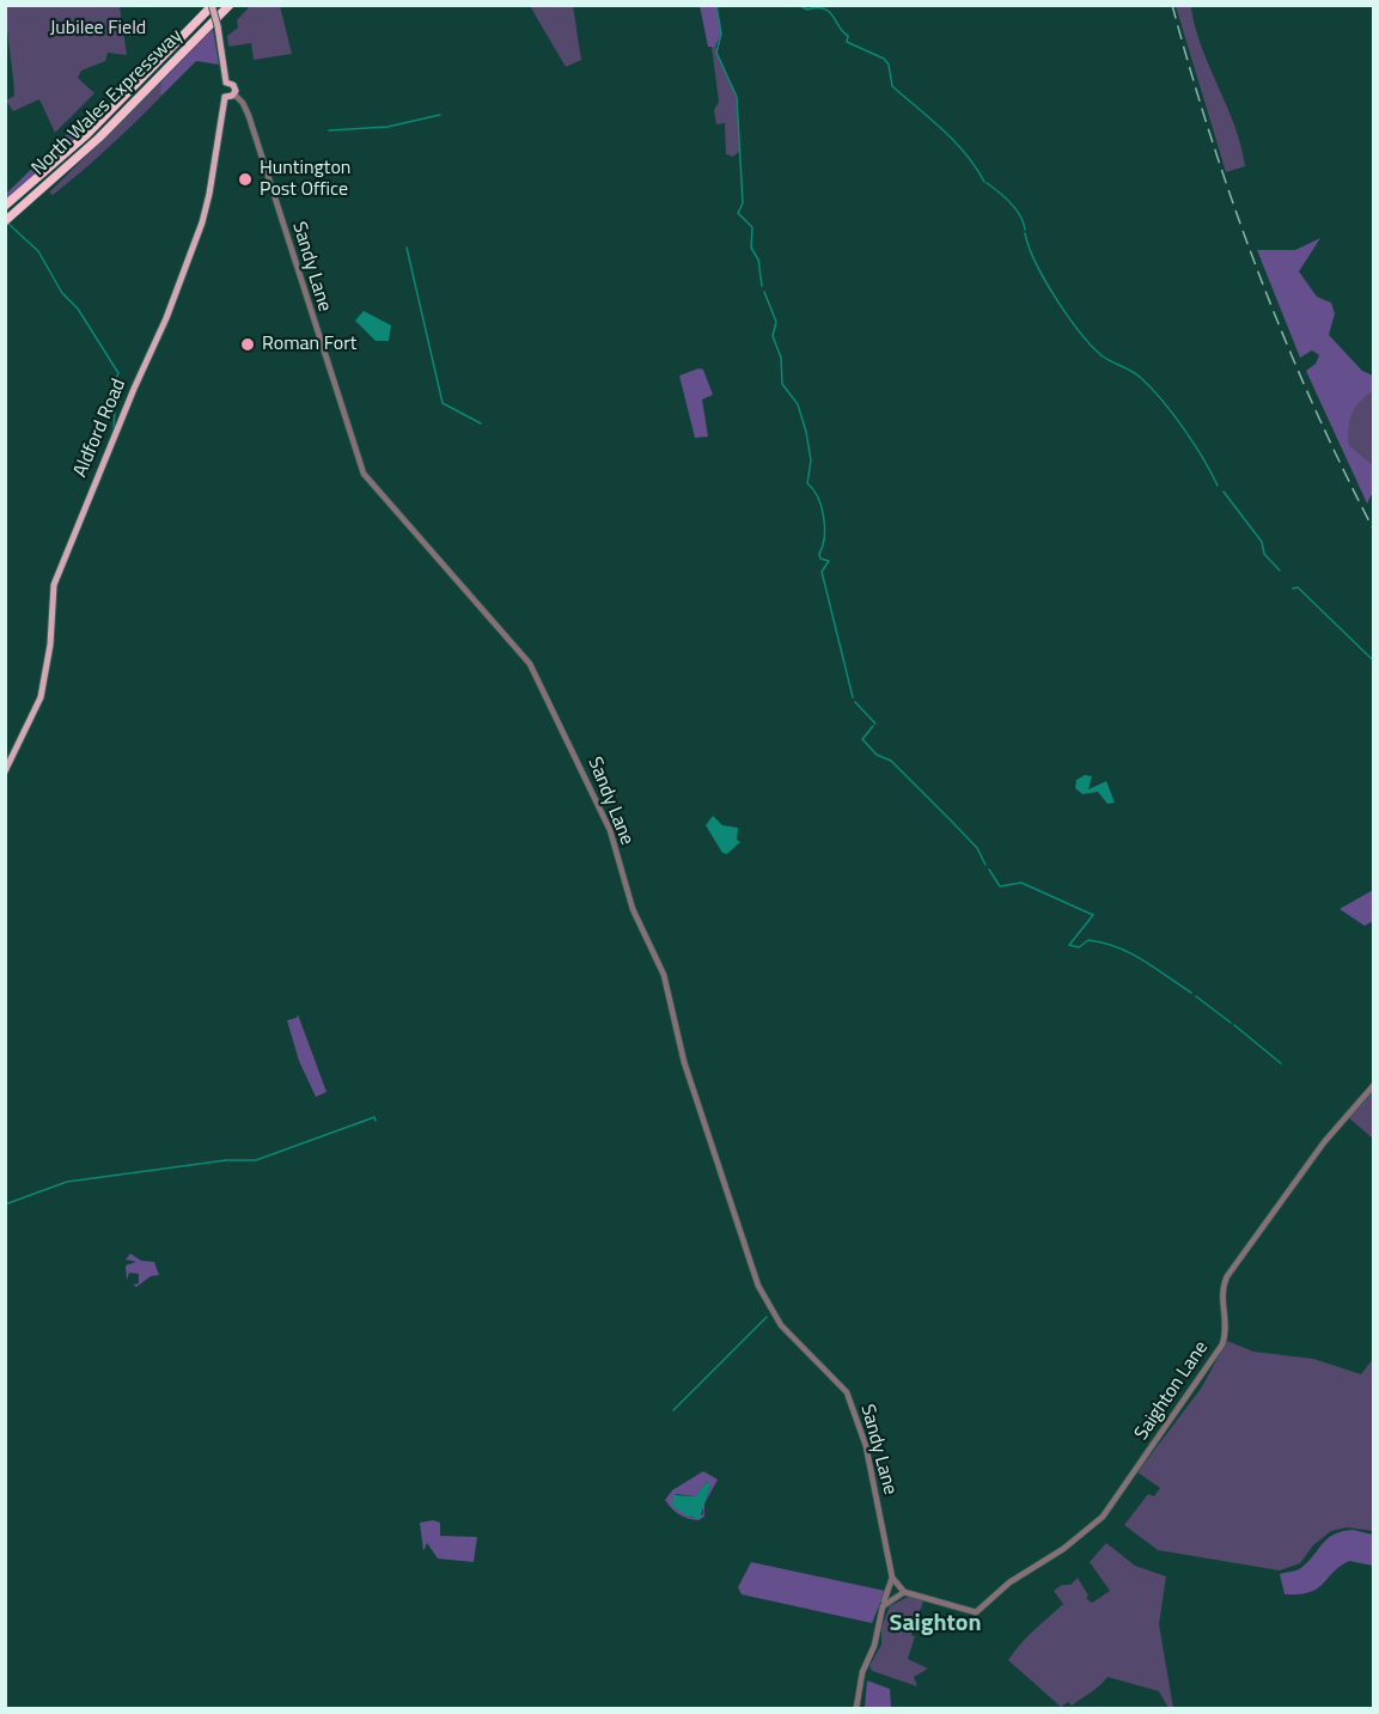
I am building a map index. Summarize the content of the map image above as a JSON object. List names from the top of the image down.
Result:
{
  "streets": {
    "highway": ["North Wales Expressway"],
    "main road": ["Aldford Road"],
    "street": ["Sandy Lane", "Saighton Lane"]
  },
  "crossings": [
    ["North Wales Expressway", "Aldford Road"],
    ["Sandy Lane", "Saighton Lane"]
  ],
  "districts": ["Saighton"],
  "parks": ["Jubilee Field"],
  "places": ["Huntington Post Office", "Roman Fort"]
}
